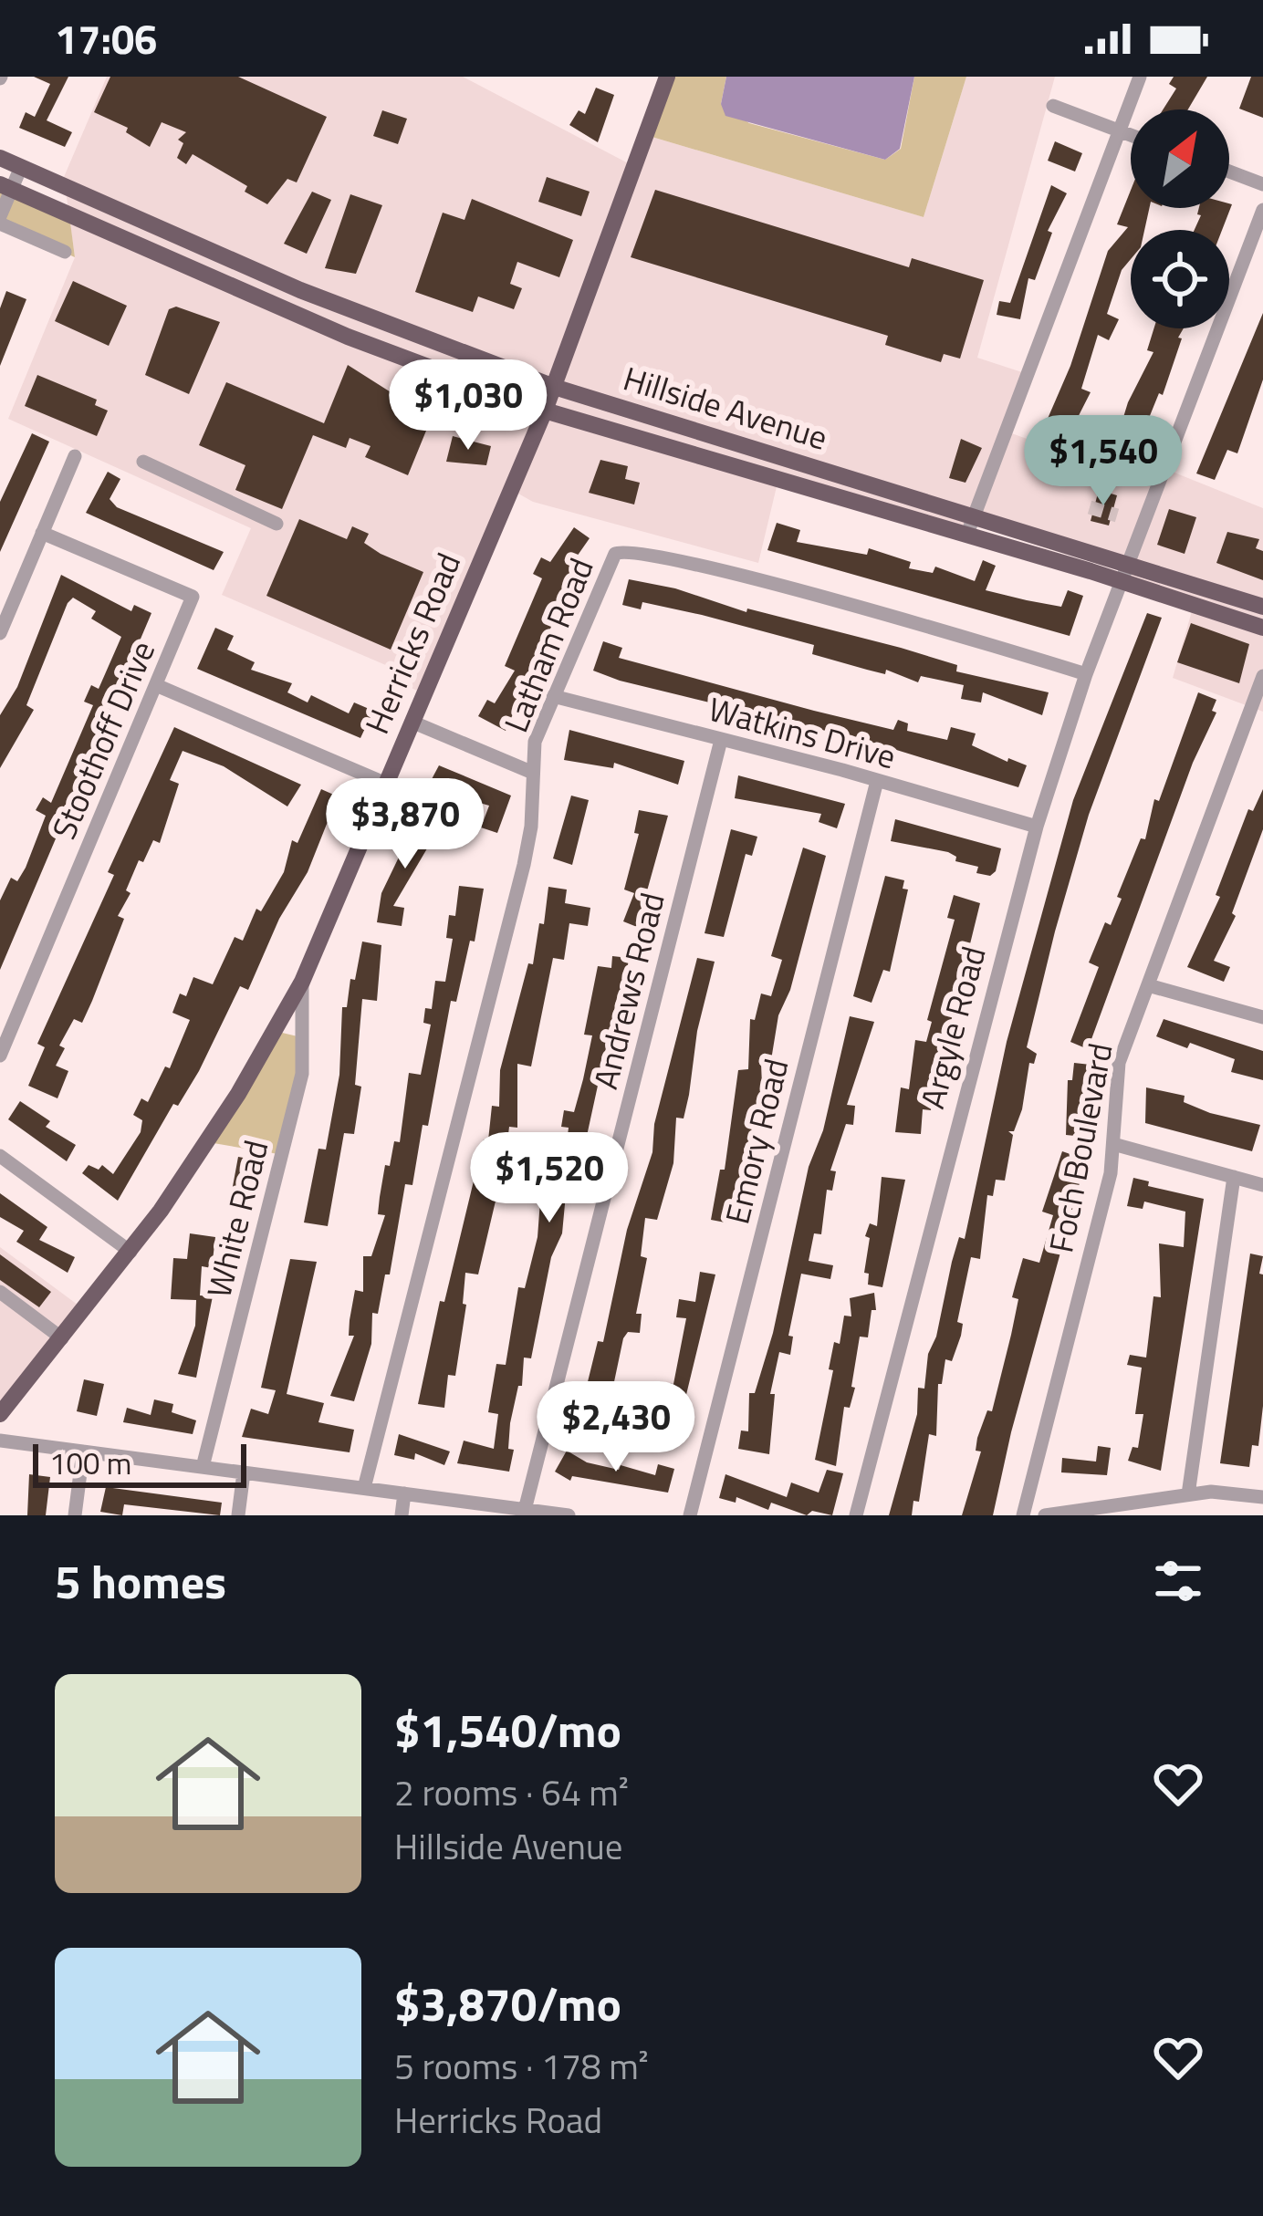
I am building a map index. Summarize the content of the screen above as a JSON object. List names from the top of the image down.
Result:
{
  "streets": {
    "main road": ["Hillside Avenue", "Herricks Road"],
    "street": [
      "Latham Road",
      "Watkins Drive",
      "Stoothoff Drive",
      "Andrews Road",
      "Argyle Road",
      "Emory Road",
      "Foch Boulevard",
      "White Road"
    ]
  },
  "crossings": [
    ["Hillside Avenue", "Herricks Road"],
    ["Hillside Avenue", "Argyle Road"],
    ["Herricks Road", "White Road"],
    ["Latham Road", "Watkins Drive"],
    ["Latham Road", "Argyle Road"],
    ["Watkins Drive", "Andrews Road"],
    ["Watkins Drive", "Argyle Road"],
    ["Watkins Drive", "Emory Road"]
  ],
  "scale_bar": "100 m",
  "north": "top right",
  "page": {
    "status": "17:06",
    "price": [
      "$1,030",
      "$1,540",
      "$3,870",
      "$1,520",
      "$2,430"
    ],
    "scale": "100 m",
    "heading": "5 homes",
    "list": [
      {
        "name": "$1,540/mo",
        "note": "2 rooms · 64 m² · Hillside Avenue"
      },
      {
        "name": "$3,870/mo",
        "note": "5 rooms · 178 m² · Herricks Road"
      }
    ]
  }
}
